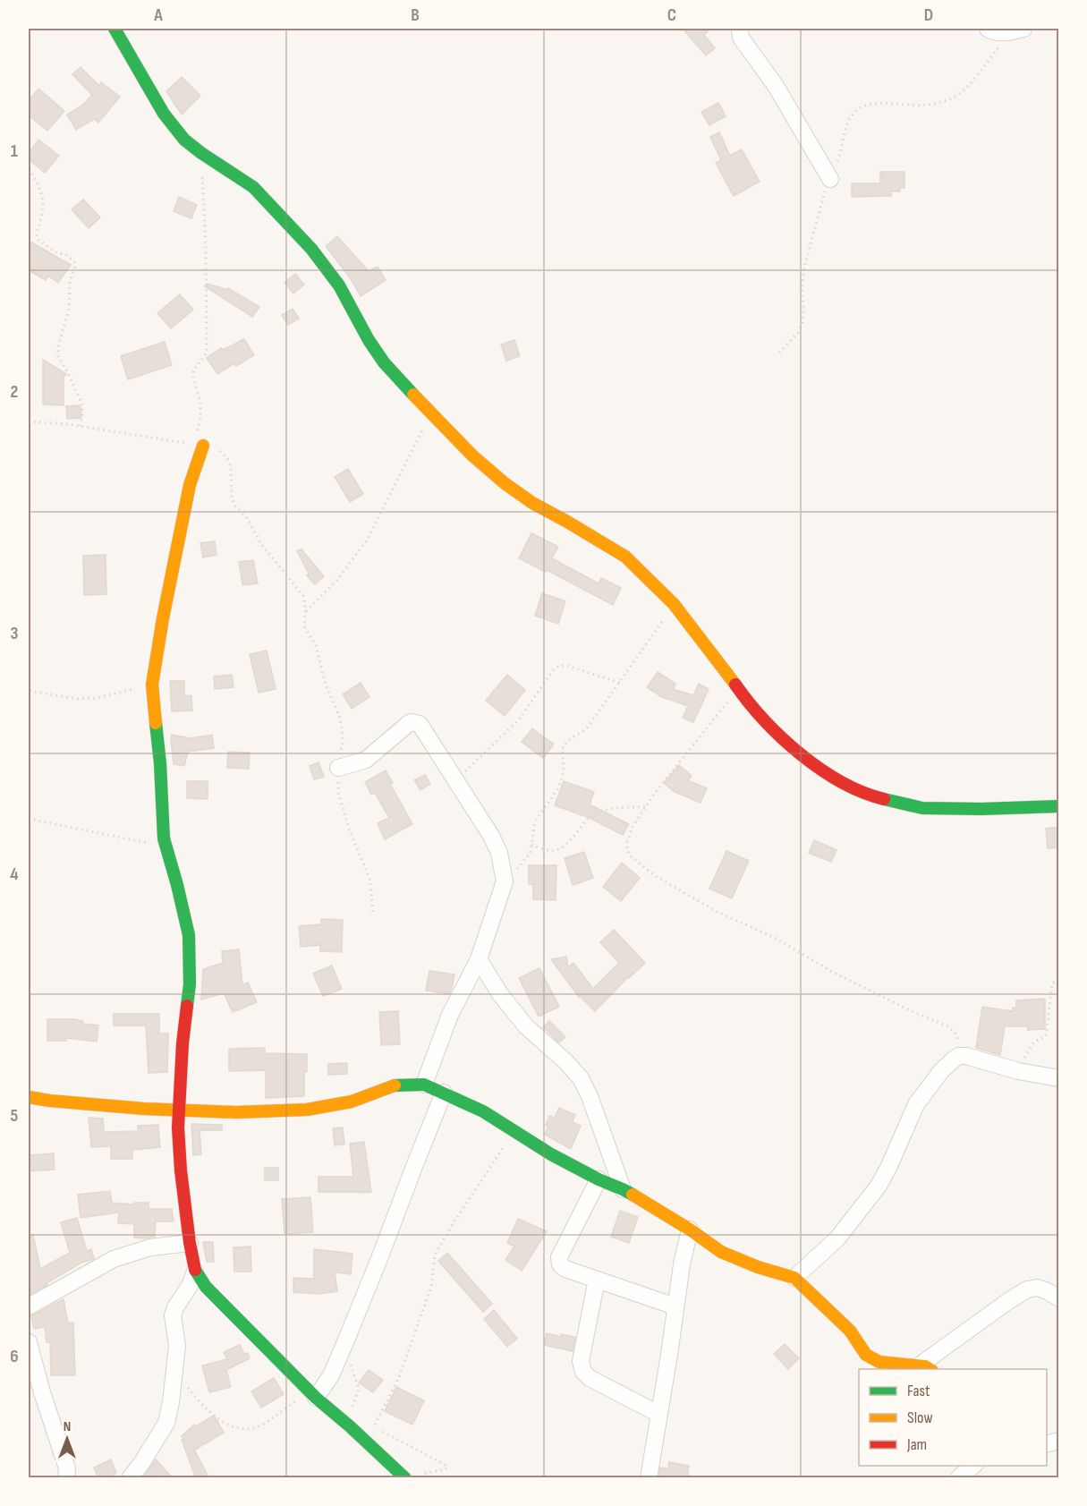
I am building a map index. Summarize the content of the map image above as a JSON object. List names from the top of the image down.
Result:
{
  "legend": ["Fast", "Slow", "Jam"],
  "north": "top",
  "grid": {
    "columns": [
      "A",
      "B",
      "C",
      "D"
    ],
    "rows": [
      "1",
      "2",
      "3",
      "4",
      "5",
      "6"
    ]
  }
}
